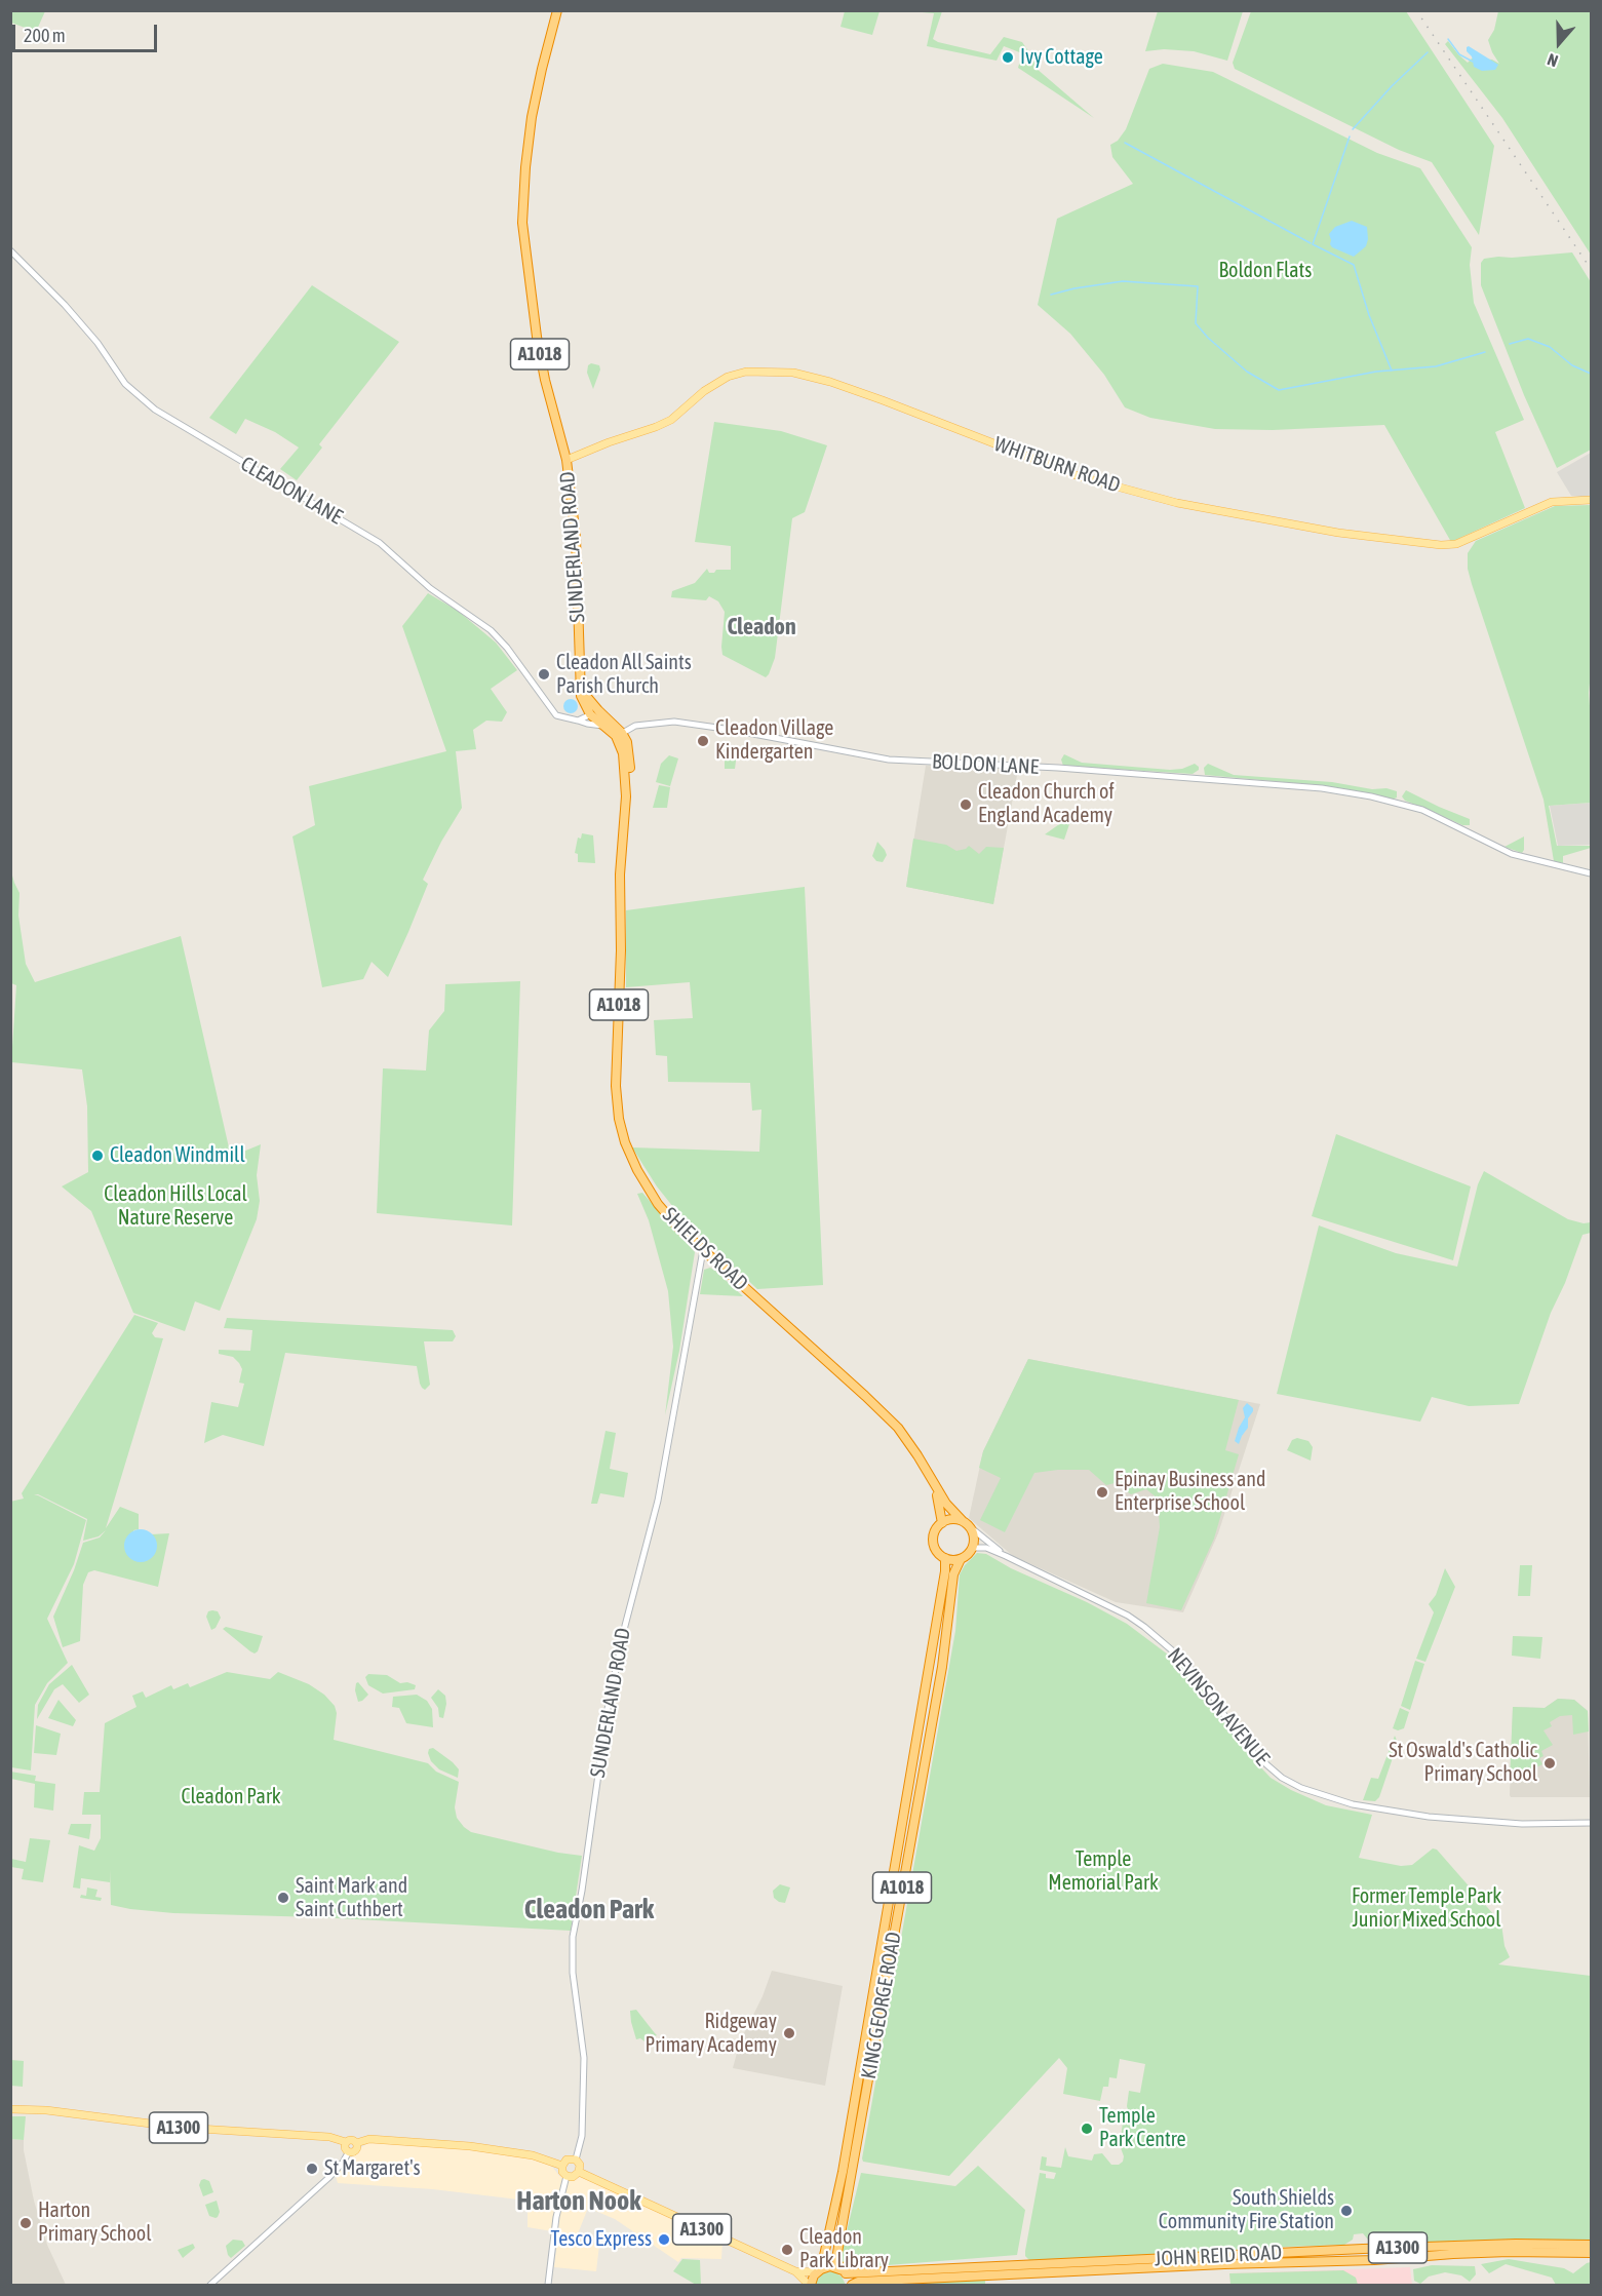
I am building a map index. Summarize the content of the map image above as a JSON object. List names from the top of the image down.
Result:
{
  "streets": {
    "highway": [
      "A1018",
      "SUNDERLAND ROAD",
      "SHIELDS ROAD",
      "KING GEORGE ROAD",
      "A1300",
      "JOHN REID ROAD"
    ],
    "main road": ["WHITBURN ROAD"],
    "street": ["CLEADON LANE", "BOLDON LANE", "NEVINSON AVENUE"]
  },
  "crossings": [
    ["A1018", "CLEADON LANE"],
    ["A1018", "SUNDERLAND ROAD"],
    ["A1018", "BOLDON LANE"],
    ["A1018", "SHIELDS ROAD"],
    ["A1018", "NEVINSON AVENUE"],
    ["A1018", "KING GEORGE ROAD"],
    ["WHITBURN ROAD", "SUNDERLAND ROAD"],
    ["SUNDERLAND ROAD", "SHIELDS ROAD"],
    ["SUNDERLAND ROAD", "A1300"],
    ["BOLDON LANE", "SHIELDS ROAD"],
    ["SHIELDS ROAD", "NEVINSON AVENUE"],
    ["SHIELDS ROAD", "KING GEORGE ROAD"],
    ["NEVINSON AVENUE", "KING GEORGE ROAD"],
    ["KING GEORGE ROAD", "A1300"],
    ["KING GEORGE ROAD", "JOHN REID ROAD"],
    ["A1300", "JOHN REID ROAD"]
  ],
  "districts": ["Cleadon", "Cleadon Park", "Harton Nook"],
  "parks": [
    "Boldon Flats",
    "Cleadon Hills Local Nature Reserve",
    "Cleadon Park",
    "Temple Memorial Park",
    "Former Temple Park Junior Mixed School"
  ],
  "places": [
    "Ivy Cottage",
    "Cleadon All Saints Parish Church",
    "Cleadon Village Kindergarten",
    "Cleadon Church of England Academy",
    "Cleadon Windmill",
    "Epinay Business and Enterprise School",
    "St Oswald's Catholic Primary School",
    "Saint Mark and Saint Cuthbert",
    "Ridgeway Primary Academy",
    "Temple Park Centre",
    "St Margaret's",
    "South Shields Community Fire Station",
    "Harton Primary School",
    "Tesco Express",
    "Cleadon Park Library"
  ],
  "scale_bar": "200 m",
  "north": "bottom"
}
